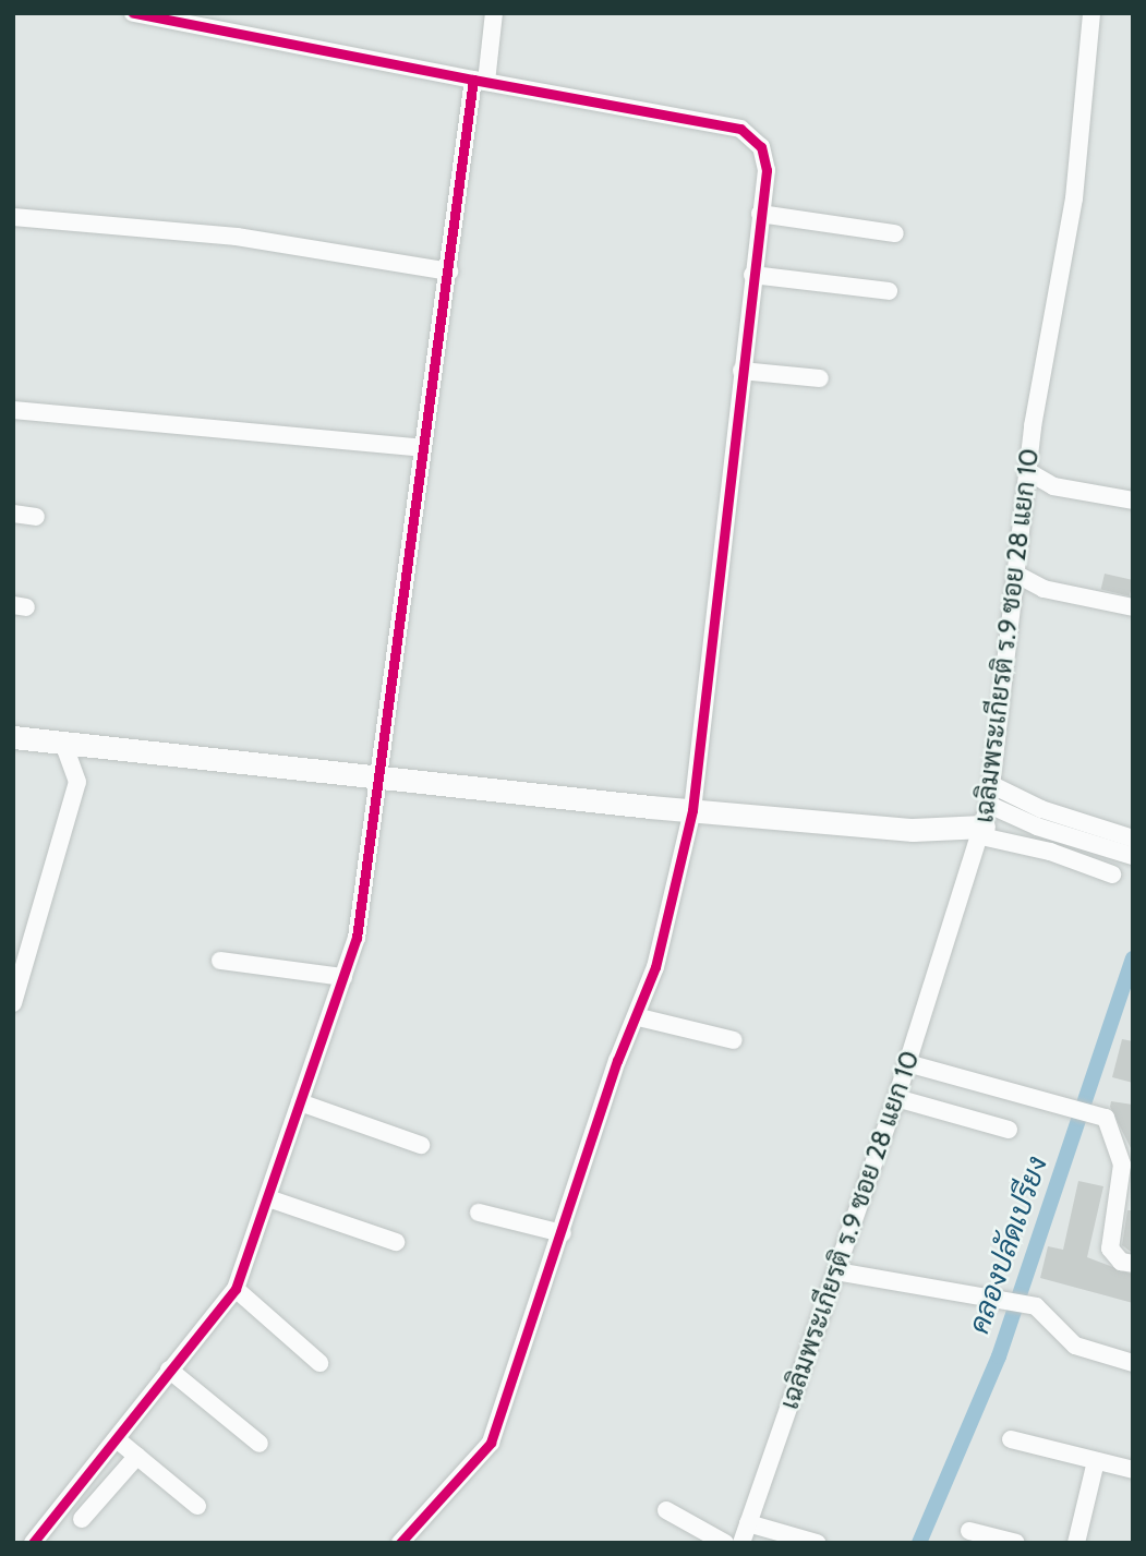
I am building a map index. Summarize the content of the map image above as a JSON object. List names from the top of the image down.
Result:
{
  "streets": {
    "street": ["เฉลิมพระเกียรติ ร.9 ซอย 28 แยก 10"]
  },
  "water": ["คลองปลัดเปรียง"]
}
